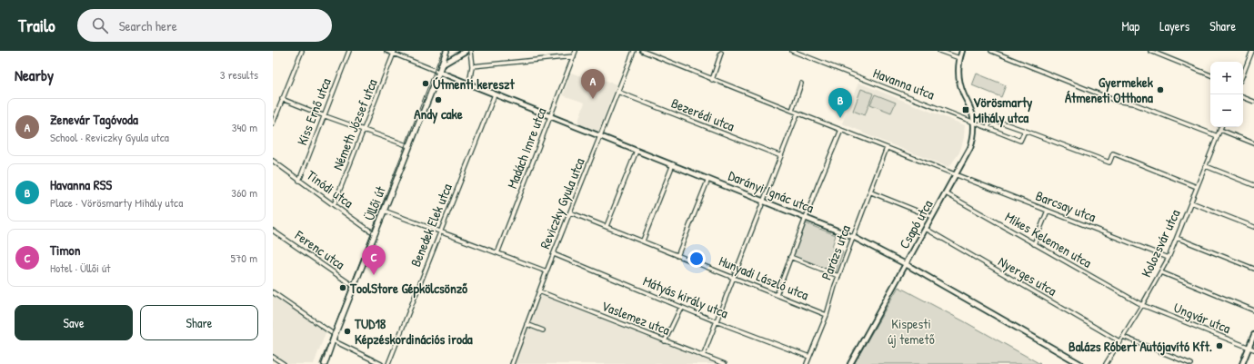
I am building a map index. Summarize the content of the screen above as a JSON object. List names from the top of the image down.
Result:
{
  "streets": {
    "main road": ["Üllői út"],
    "street": [
      "Havanna utca",
      "Kiss Ernő utca",
      "Bezerédi utca",
      "Németh József utca",
      "Madách Imre utca",
      "Tinódi utca",
      "Darányi Ignác utca",
      "Reviczky Gyula utca",
      "Barcsay utca",
      "Csapó utca",
      "Benedek Elek utca",
      "Mikes Kelemen utca",
      "Kolozsvár utca",
      "Ferenc utca",
      "Parázs utca",
      "Nyerges utca",
      "Hunyadi László utca",
      "Mátyás király utca",
      "Vaslemez utca",
      "Ungvár utca"
    ]
  },
  "crossings": [
    ["Havanna utca", "Csapó utca"],
    ["Kiss Ernő utca", "Tinódi utca"],
    ["Bezerédi utca", "Reviczky Gyula utca"],
    ["Németh József utca", "Tinódi utca"],
    ["Madách Imre utca", "Darányi Ignác utca"],
    ["Tinódi utca", "Üllői út"],
    ["Darányi Ignác utca", "Üllői út"],
    ["Darányi Ignác utca", "Reviczky Gyula utca"],
    ["Darányi Ignác utca", "Csapó utca"],
    ["Darányi Ignác utca", "Benedek Elek utca"],
    ["Darányi Ignác utca", "Parázs utca"],
    ["Üllői út", "Ferenc utca"],
    ["Reviczky Gyula utca", "Hunyadi László utca"],
    ["Reviczky Gyula utca", "Mátyás király utca"],
    ["Reviczky Gyula utca", "Vaslemez utca"],
    ["Barcsay utca", "Csapó utca"],
    ["Barcsay utca", "Kolozsvár utca"],
    ["Csapó utca", "Mikes Kelemen utca"],
    ["Csapó utca", "Nyerges utca"],
    ["Mikes Kelemen utca", "Kolozsvár utca"],
    ["Mikes Kelemen utca", "Ungvár utca"],
    ["Kolozsvár utca", "Nyerges utca"],
    ["Kolozsvár utca", "Ungvár utca"],
    ["Parázs utca", "Hunyadi László utca"],
    ["Parázs utca", "Mátyás király utca"]
  ],
  "parks": ["Kispesti új temető"],
  "places": {
    "other": [
      "Útmenti kereszt",
      "Gyermekek Átmeneti Otthona",
      "Andy cake",
      "ToolStore Gépkölcsönző",
      "TUD18 Képzéskordinációs iroda",
      "Balázs Róbert Autójavító Kft."
    ],
    "transit": ["Vörösmarty Mihály utca"]
  },
  "page": {
    "header": "Trailo",
    "search": "Search here",
    "nav": ["Map", "Layers", "Share"],
    "heading": ["Nearby", "3 results"],
    "map_buttons": ["+", "−"],
    "pins": ["A", "B", "C"],
    "list": [
      {
        "mark": "A",
        "name": "Zenevár Tagóvoda",
        "note": "School · Reviczky Gyula utca",
        "value": "340 m"
      },
      {
        "mark": "B",
        "name": "Havanna RSS",
        "note": "Place · Vörösmarty Mihály utca",
        "value": "360 m"
      },
      {
        "mark": "C",
        "name": "Timon",
        "note": "Hotel · Üllői út",
        "value": "570 m"
      }
    ],
    "buttons": ["Save", "Share"]
  }
}
